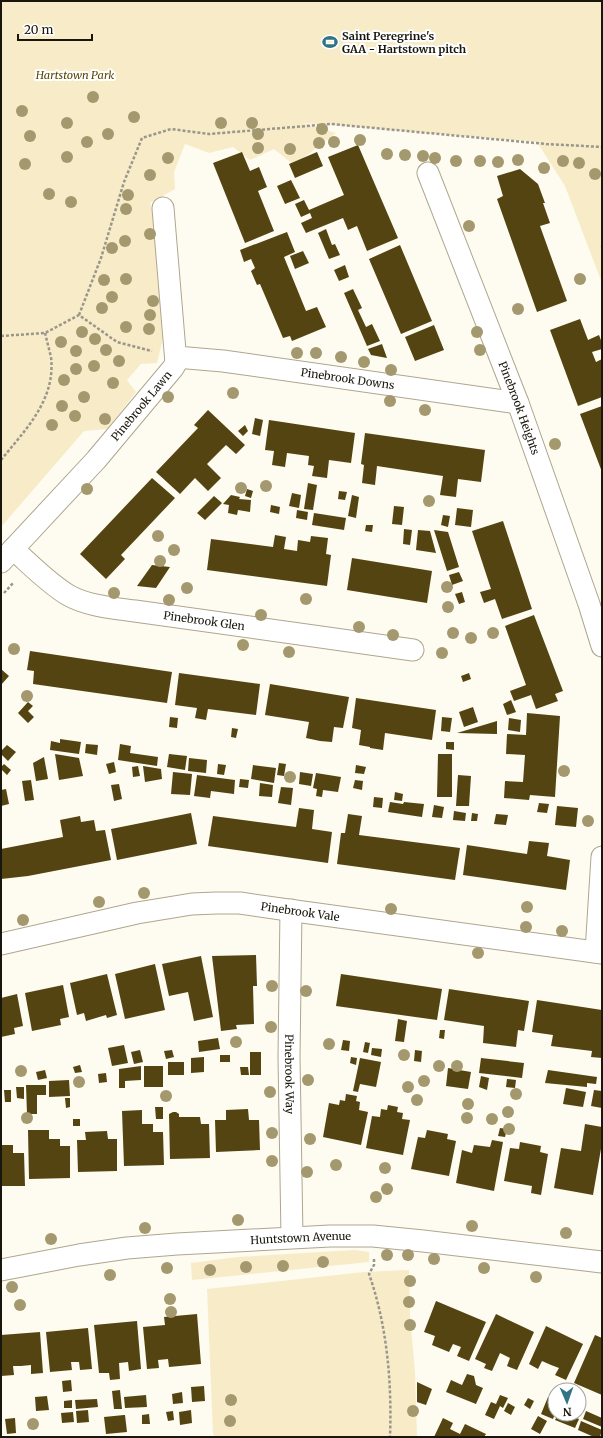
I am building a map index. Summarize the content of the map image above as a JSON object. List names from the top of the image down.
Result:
{
  "streets": {
    "street": [
      "Pinebrook Downs",
      "Pinebrook Lawn",
      "Pinebrook Heights",
      "Pinebrook Glen",
      "Pinebrook Vale",
      "Pinebrook Way",
      "Huntstown Avenue"
    ]
  },
  "crossings": [
    ["Pinebrook Downs", "Pinebrook Lawn"],
    ["Pinebrook Downs", "Pinebrook Heights"],
    ["Pinebrook Lawn", "Pinebrook Glen"],
    ["Pinebrook Vale", "Pinebrook Way"],
    ["Pinebrook Way", "Huntstown Avenue"]
  ],
  "parks": ["Hartstown Park"],
  "places": {
    "sports": ["Saint Peregrine's GAA - Hartstown pitch"]
  },
  "scale_bar": "20 m",
  "north": "bottom"
}
